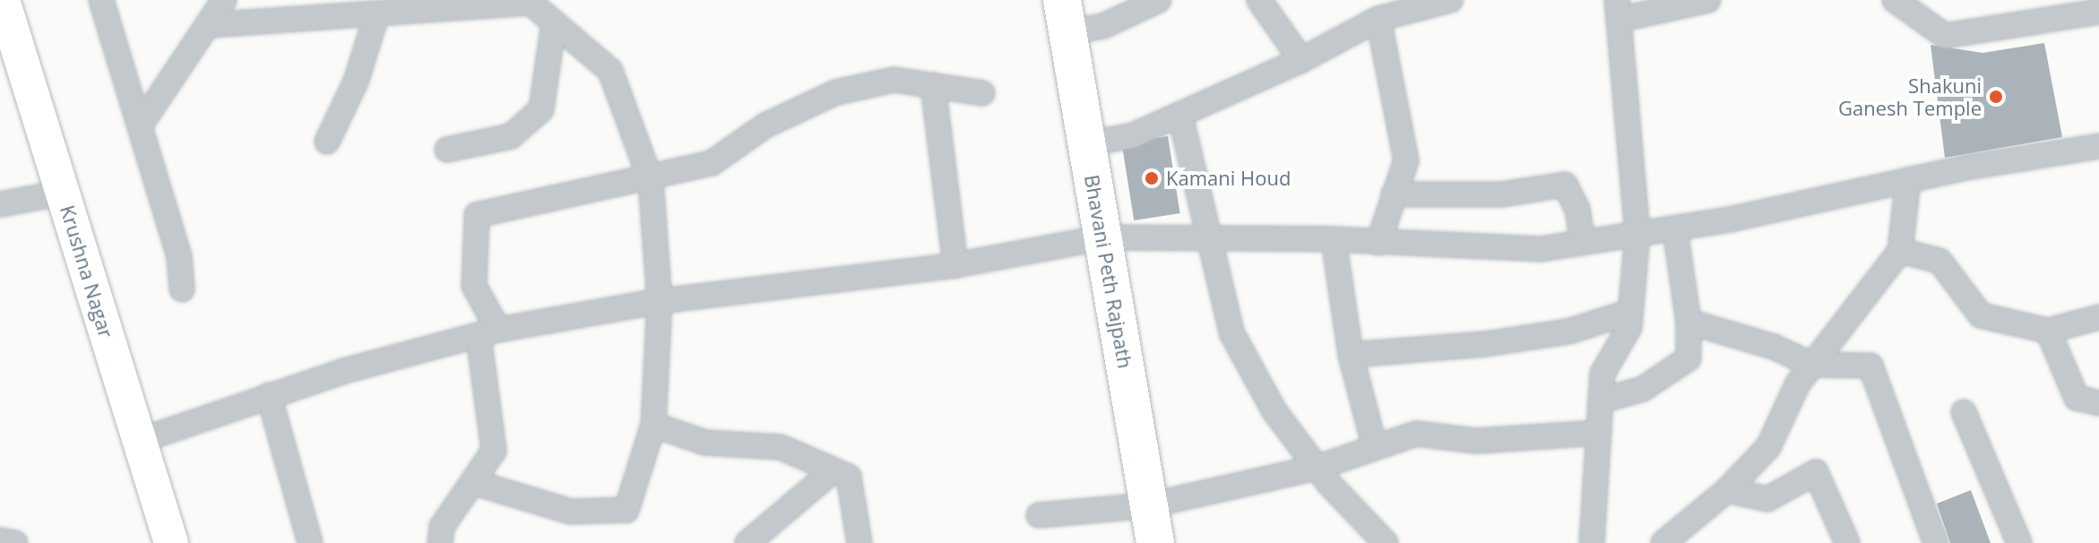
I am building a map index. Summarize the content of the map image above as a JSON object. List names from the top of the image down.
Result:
{
  "streets": {
    "main road": ["Krushna Nagar", "Bhavani Peth Rajpath"]
  },
  "places": ["Shakuni Ganesh Temple", "Kamani Houd"]
}
